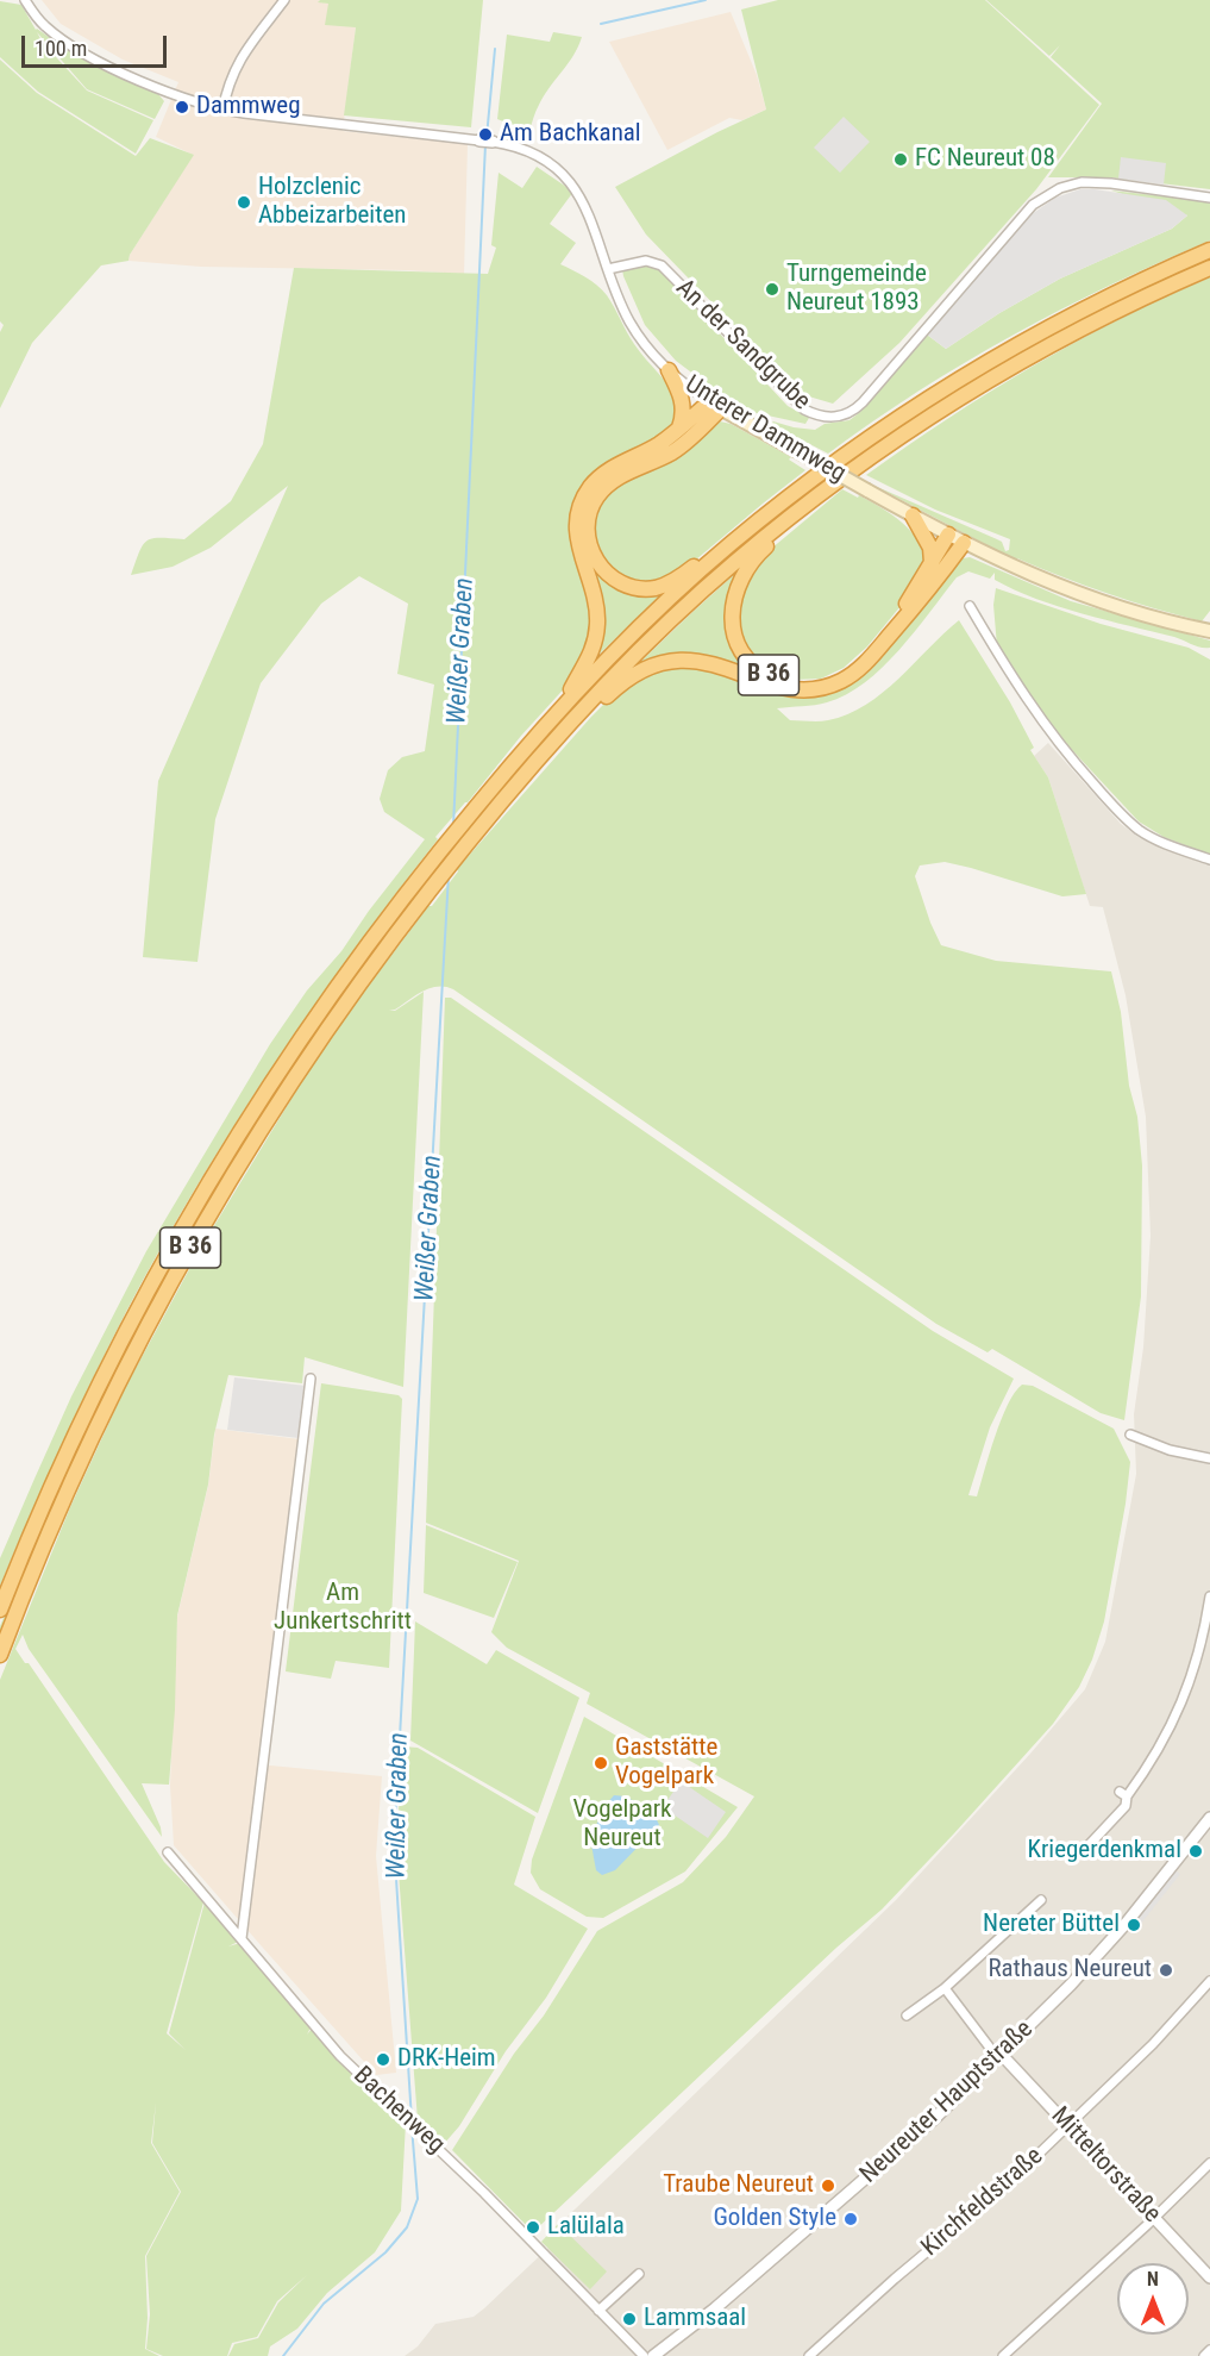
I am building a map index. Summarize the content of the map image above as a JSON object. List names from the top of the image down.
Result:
{
  "streets": {
    "highway": ["B 36"],
    "main road": ["Unterer Dammweg"],
    "street": [
      "An der Sandgrube",
      "Neureuter Hauptstraße",
      "Bachenweg",
      "Mitteltorstraße",
      "Kirchfeldstraße"
    ]
  },
  "crossings": [
    ["An der Sandgrube", "Unterer Dammweg"],
    ["Unterer Dammweg", "B 36"],
    ["Neureuter Hauptstraße", "Mitteltorstraße"],
    ["Mitteltorstraße", "Kirchfeldstraße"]
  ],
  "water": ["Weißer Graben"],
  "parks": ["Am Junkertschritt", "Vogelpark Neureut"],
  "places": [
    "Dammweg",
    "Am Bachkanal",
    "FC Neureut 08",
    "Holzclenic Abbeizarbeiten",
    "Turngemeinde Neureut 1893",
    "Gaststätte Vogelpark",
    "Kriegerdenkmal",
    "Nereter Büttel",
    "Rathaus Neureut",
    "DRK-Heim",
    "Traube Neureut",
    "Golden Style",
    "Lalülala",
    "Lammsaal"
  ],
  "scale_bar": "100 m",
  "north": "top"
}
